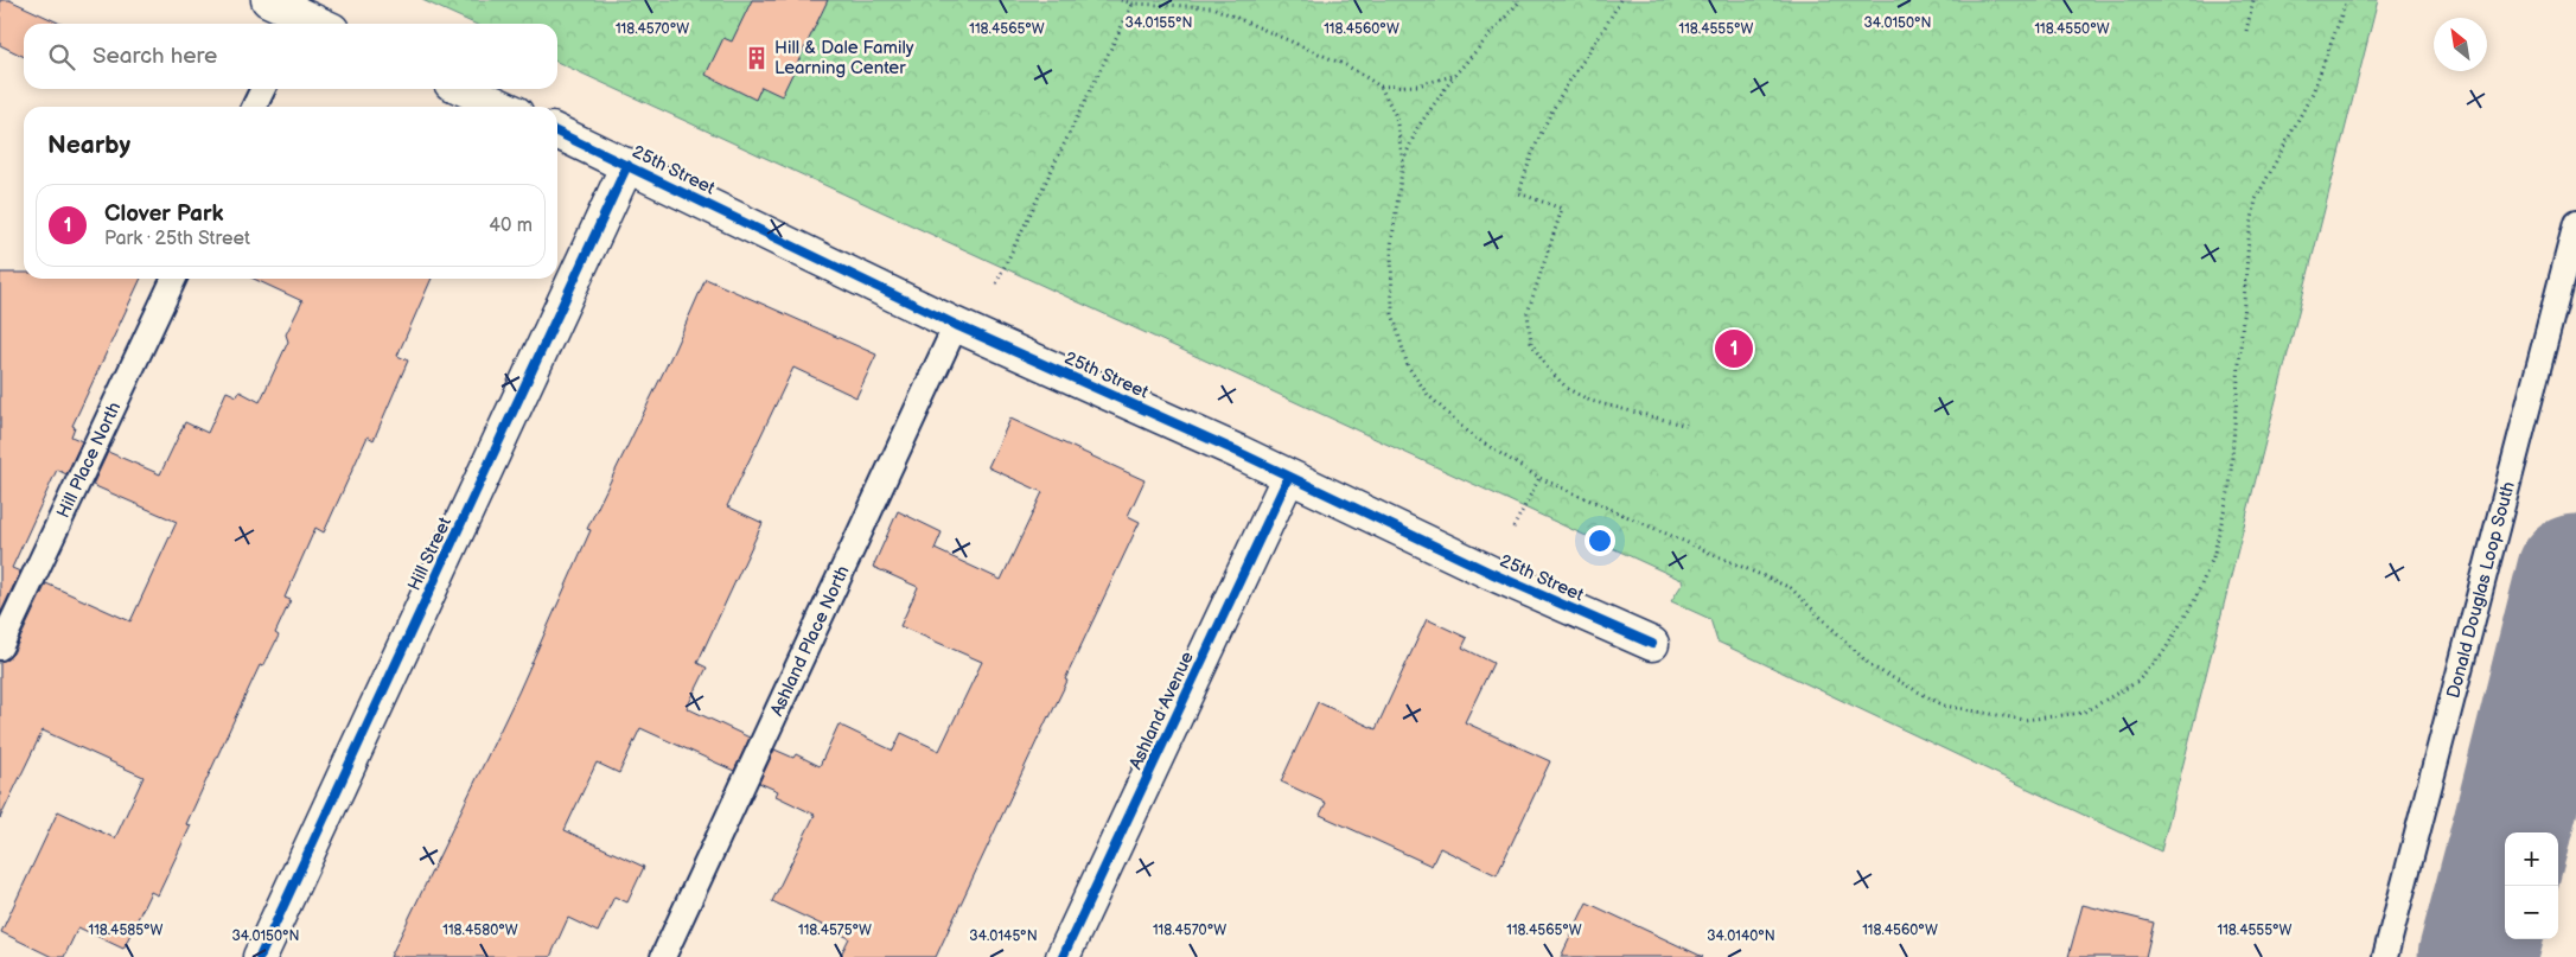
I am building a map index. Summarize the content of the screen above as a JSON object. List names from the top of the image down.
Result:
{
  "streets": {
    "street": ["25th Street", "Hill Street", "Ashland Avenue"],
    "lane": ["Hill Place North", "Donald Douglas Loop South", "Ashland Place North"]
  },
  "crossings": [
    ["25th Street", "Hill Street"],
    ["25th Street", "Ashland Place North"],
    ["25th Street", "Ashland Avenue"]
  ],
  "places": {
    "building": ["Hill & Dale Family Learning Center"]
  },
  "north": "top left",
  "page": {
    "search": "Search here",
    "heading": "Nearby",
    "list": [
      {
        "mark": "1",
        "name": "Clover Park",
        "note": "Park · 25th Street",
        "value": "40 m"
      }
    ],
    "pins": "1",
    "map_buttons": ["+", "−"]
  },
  "coordinates": [
    "34.0150°N",
    "34.0155°N",
    "118.4570°W",
    "118.4565°W",
    "118.4560°W",
    "118.4555°W",
    "118.4550°W",
    "118.4585°W",
    "118.4580°W",
    "118.4575°W",
    "34.0145°N",
    "34.0140°N"
  ]
}
